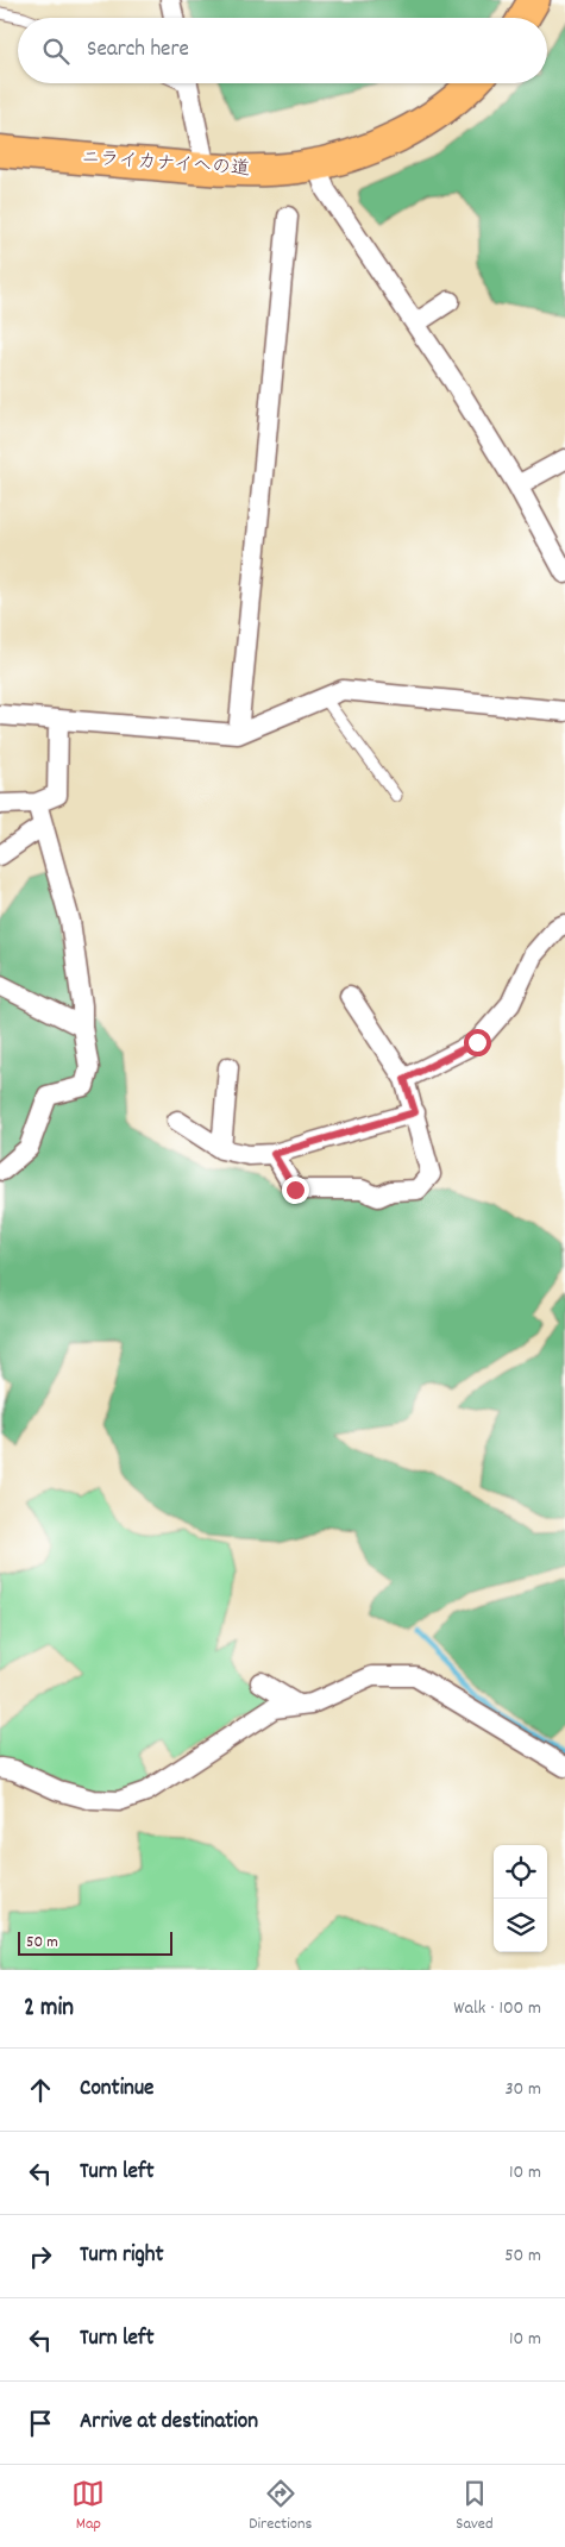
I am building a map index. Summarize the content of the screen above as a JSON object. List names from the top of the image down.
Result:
{
  "streets": {
    "main road": ["ニライカナイへの道"]
  },
  "scale_bar": "50 m",
  "page": {
    "search": "Search here",
    "scale": "50 m",
    "heading": ["2 min", "Walk · 100 m"],
    "list": [
      ["Continue", "30 m"],
      ["Turn left", "10 m"],
      ["Turn right", "50 m"],
      ["Turn left", "10 m"],
      "Arrive at destination"
    ],
    "nav": ["Map", "Directions", "Saved"]
  }
}
